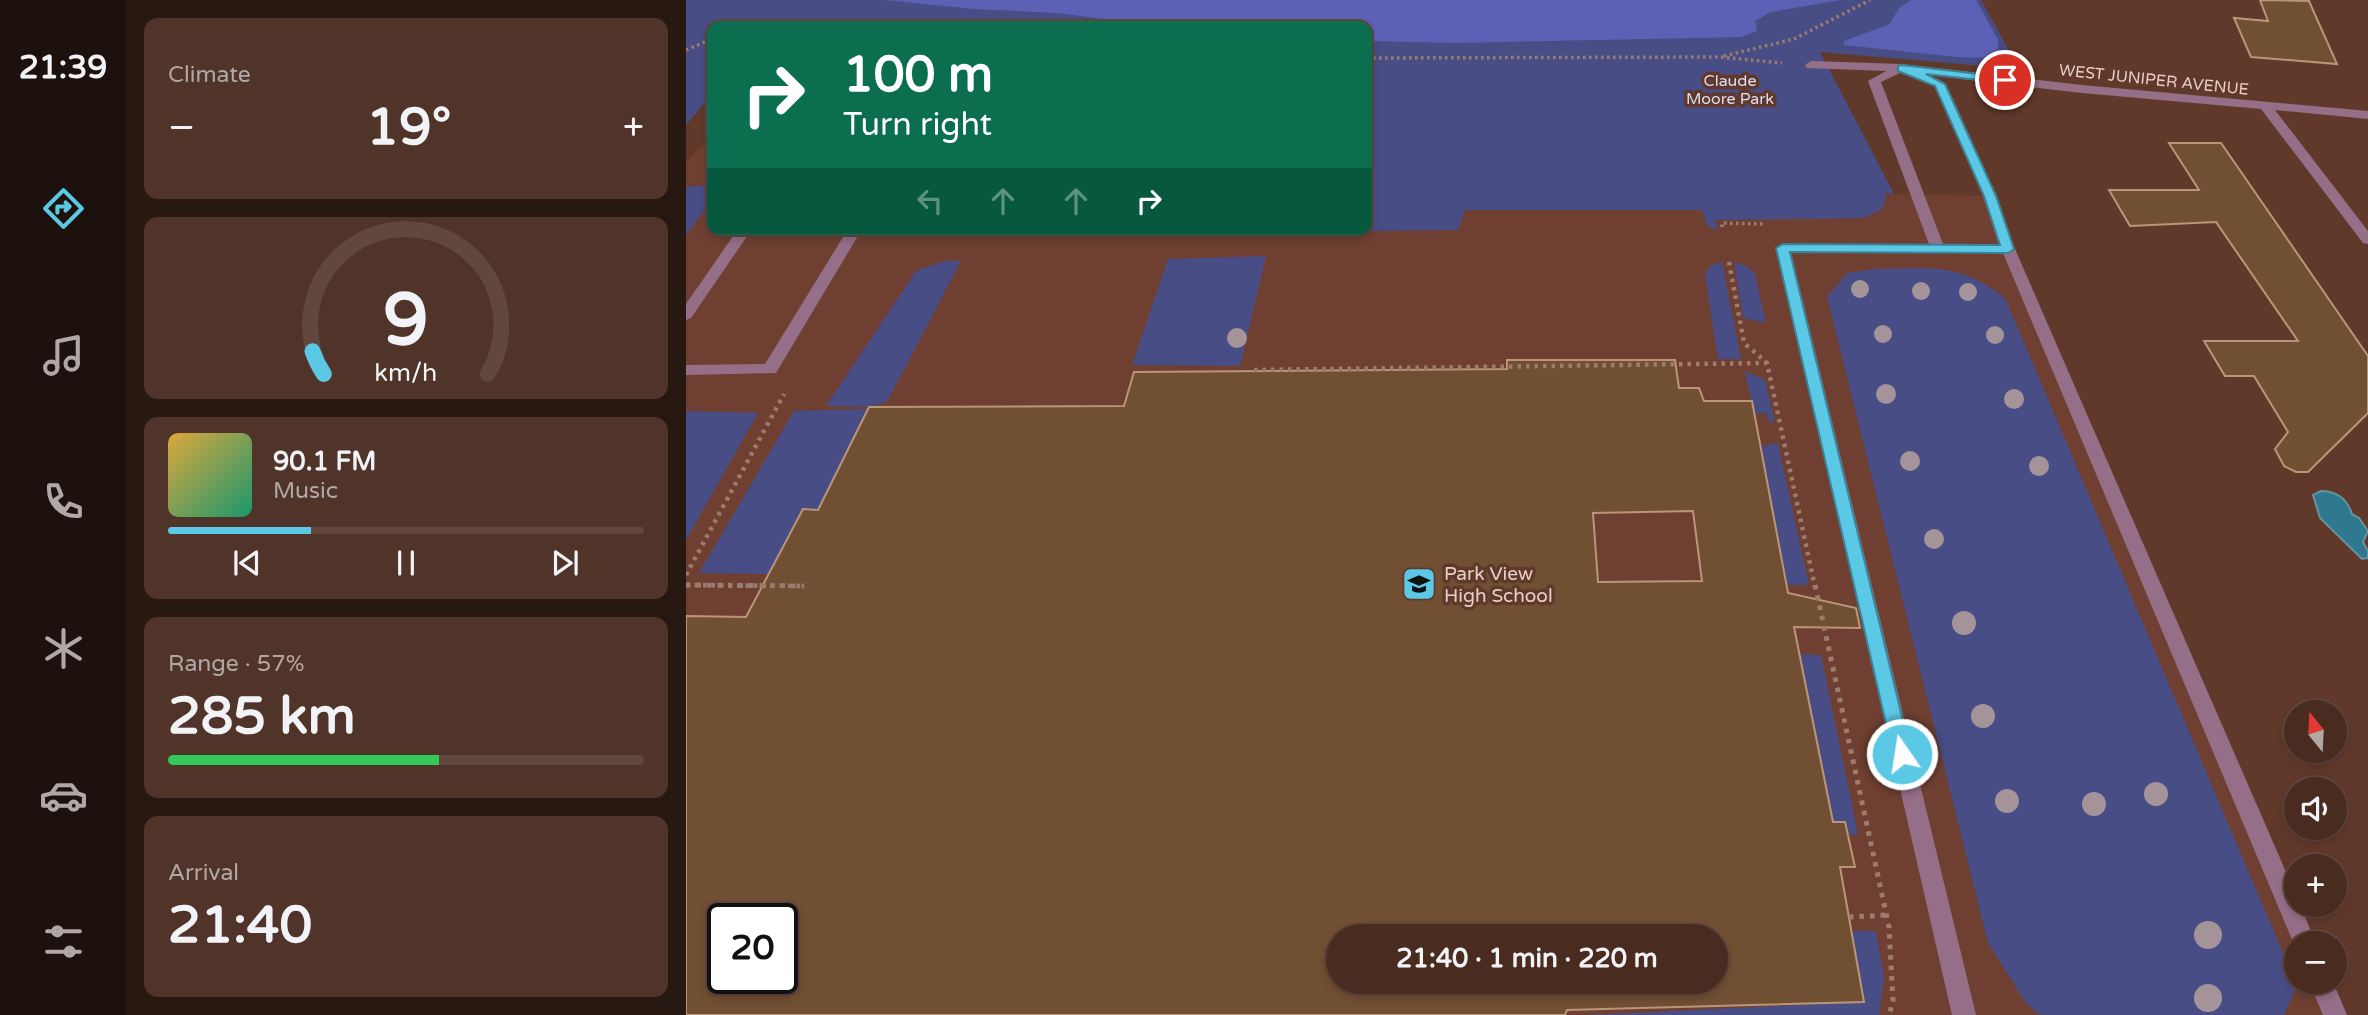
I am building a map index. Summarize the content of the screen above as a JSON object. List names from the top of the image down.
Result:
{
  "streets": {
    "street": ["WEST JUNIPER AVENUE"]
  },
  "parks": ["Claude Moore Park"],
  "places": {
    "school or university": ["Park View High School"]
  },
  "north": "top",
  "page": {
    "tabs": "21:39",
    "tile": [
      "Climate",
      ["Range · 57%", "285 km"],
      ["Arrival", "21:40"]
    ],
    "turn": ["100 m", "Turn right"],
    "heat": ["−", "19°", "+"],
    "song": ["90.1 FM", "Music"],
    "map_buttons": ["+", "−"],
    "limit": "20",
    "trip": "21:40 · 1 min · 220 m",
    "gauge": ["9", "km/h"]
  }
}
